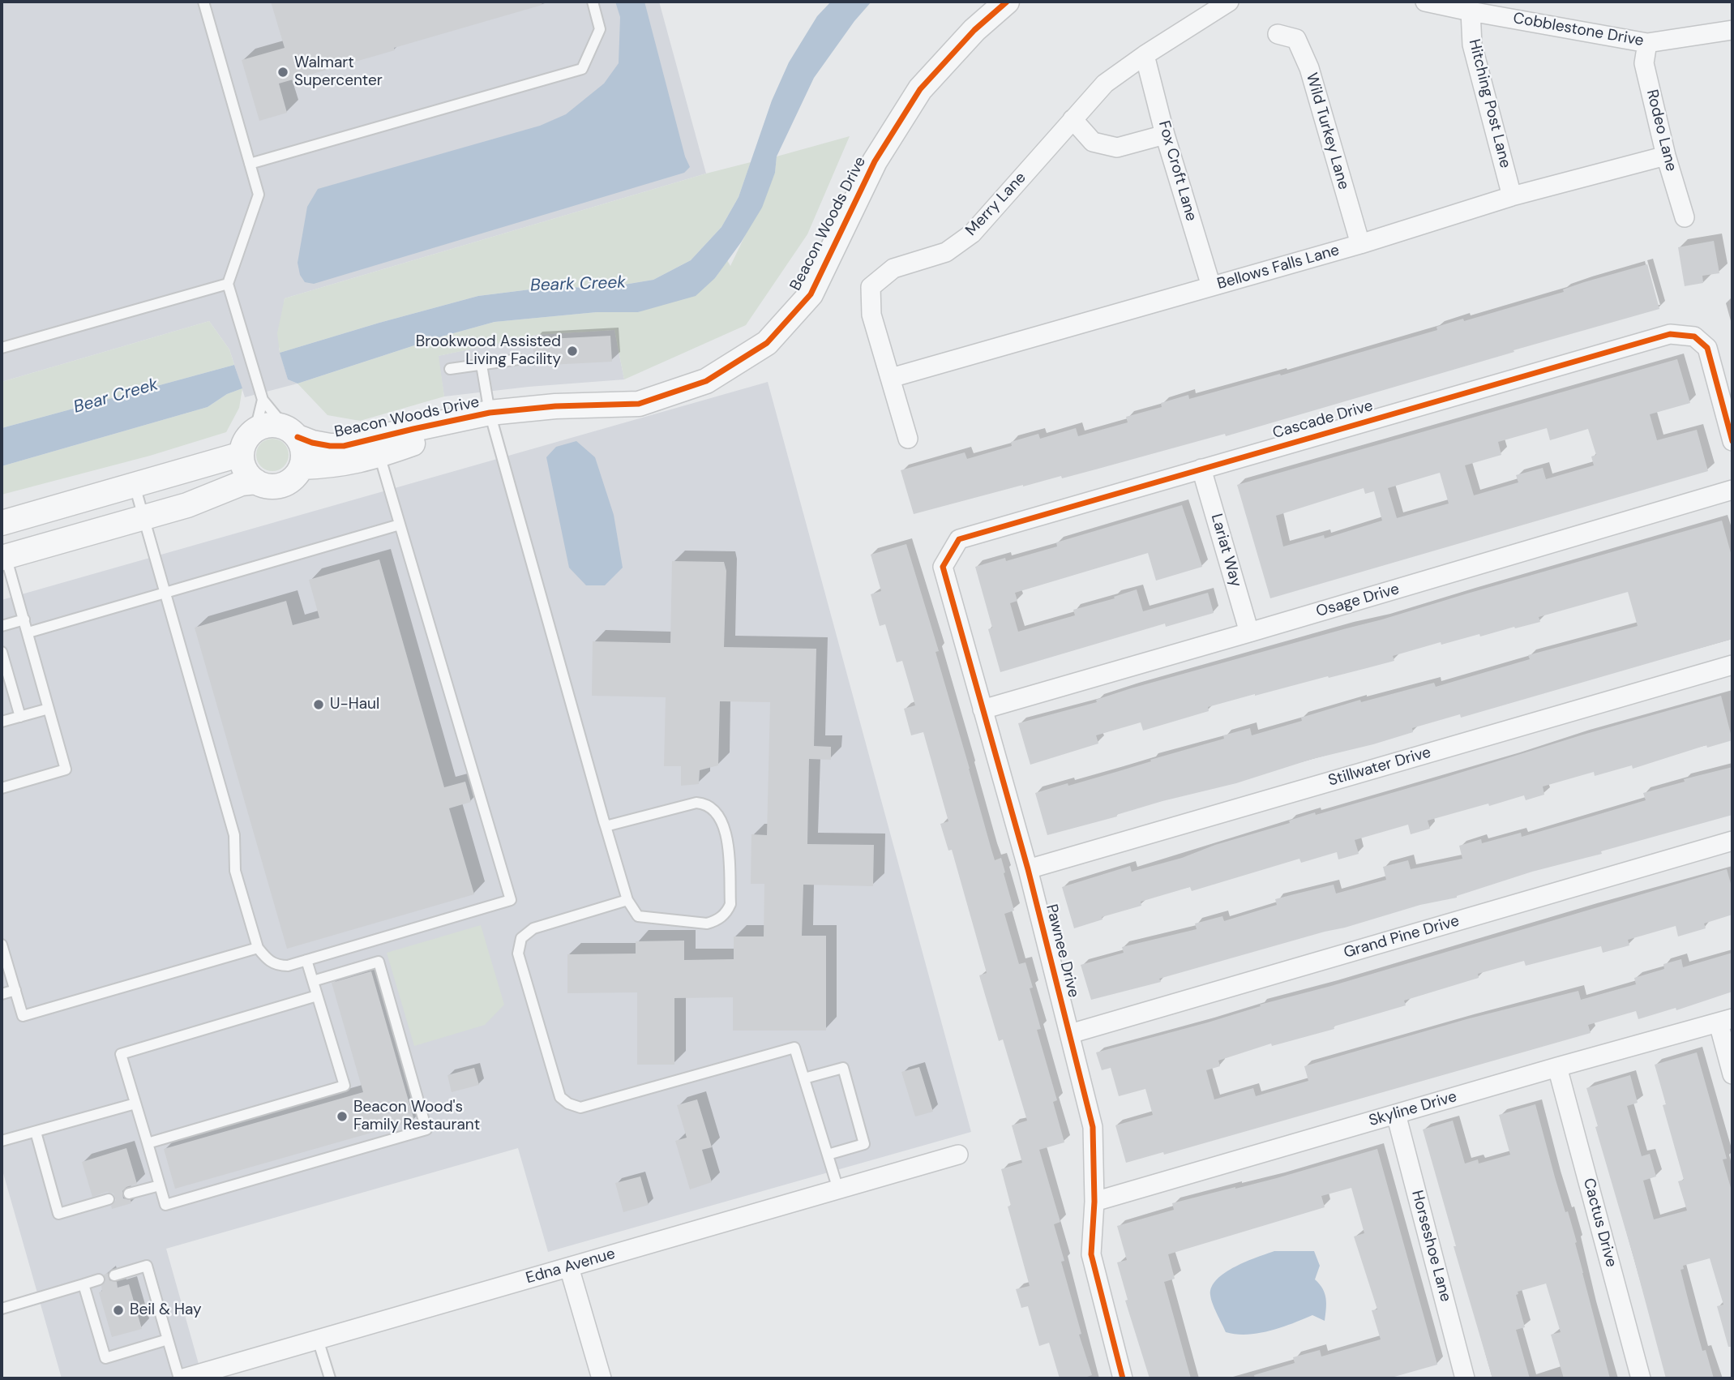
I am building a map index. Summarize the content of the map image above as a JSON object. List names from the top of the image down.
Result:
{
  "streets": {
    "street": [
      "Cobblestone Drive",
      "Hitching Post Lane",
      "Rodeo Lane",
      "Wild Turkey Lane",
      "Fox Croft Lane",
      "Merry Lane",
      "Beacon Woods Drive",
      "Bellows Falls Lane",
      "Cascade Drive",
      "Lariat Way",
      "Osage Drive",
      "Stillwater Drive",
      "Grand Pine Drive",
      "Pawnee Drive",
      "Skyline Drive",
      "Cactus Drive",
      "Horseshoe Lane",
      "Edna Avenue"
    ]
  },
  "crossings": [
    ["Cobblestone Drive", "Hitching Post Lane"],
    ["Cobblestone Drive", "Rodeo Lane"],
    ["Hitching Post Lane", "Bellows Falls Lane"],
    ["Rodeo Lane", "Bellows Falls Lane"],
    ["Wild Turkey Lane", "Bellows Falls Lane"],
    ["Fox Croft Lane", "Merry Lane"],
    ["Fox Croft Lane", "Bellows Falls Lane"],
    ["Merry Lane", "Bellows Falls Lane"],
    ["Cascade Drive", "Lariat Way"],
    ["Cascade Drive", "Pawnee Drive"],
    ["Lariat Way", "Osage Drive"],
    ["Osage Drive", "Pawnee Drive"],
    ["Stillwater Drive", "Pawnee Drive"],
    ["Grand Pine Drive", "Pawnee Drive"],
    ["Pawnee Drive", "Skyline Drive"],
    ["Skyline Drive", "Cactus Drive"],
    ["Skyline Drive", "Horseshoe Lane"]
  ],
  "water": ["Beark Creek", "Bear Creek"],
  "places": [
    "Walmart Supercenter",
    "Brookwood Assisted Living Facility",
    "U-Haul",
    "Beacon Wood's Family Restaurant",
    "Beil & Hay"
  ]
}
